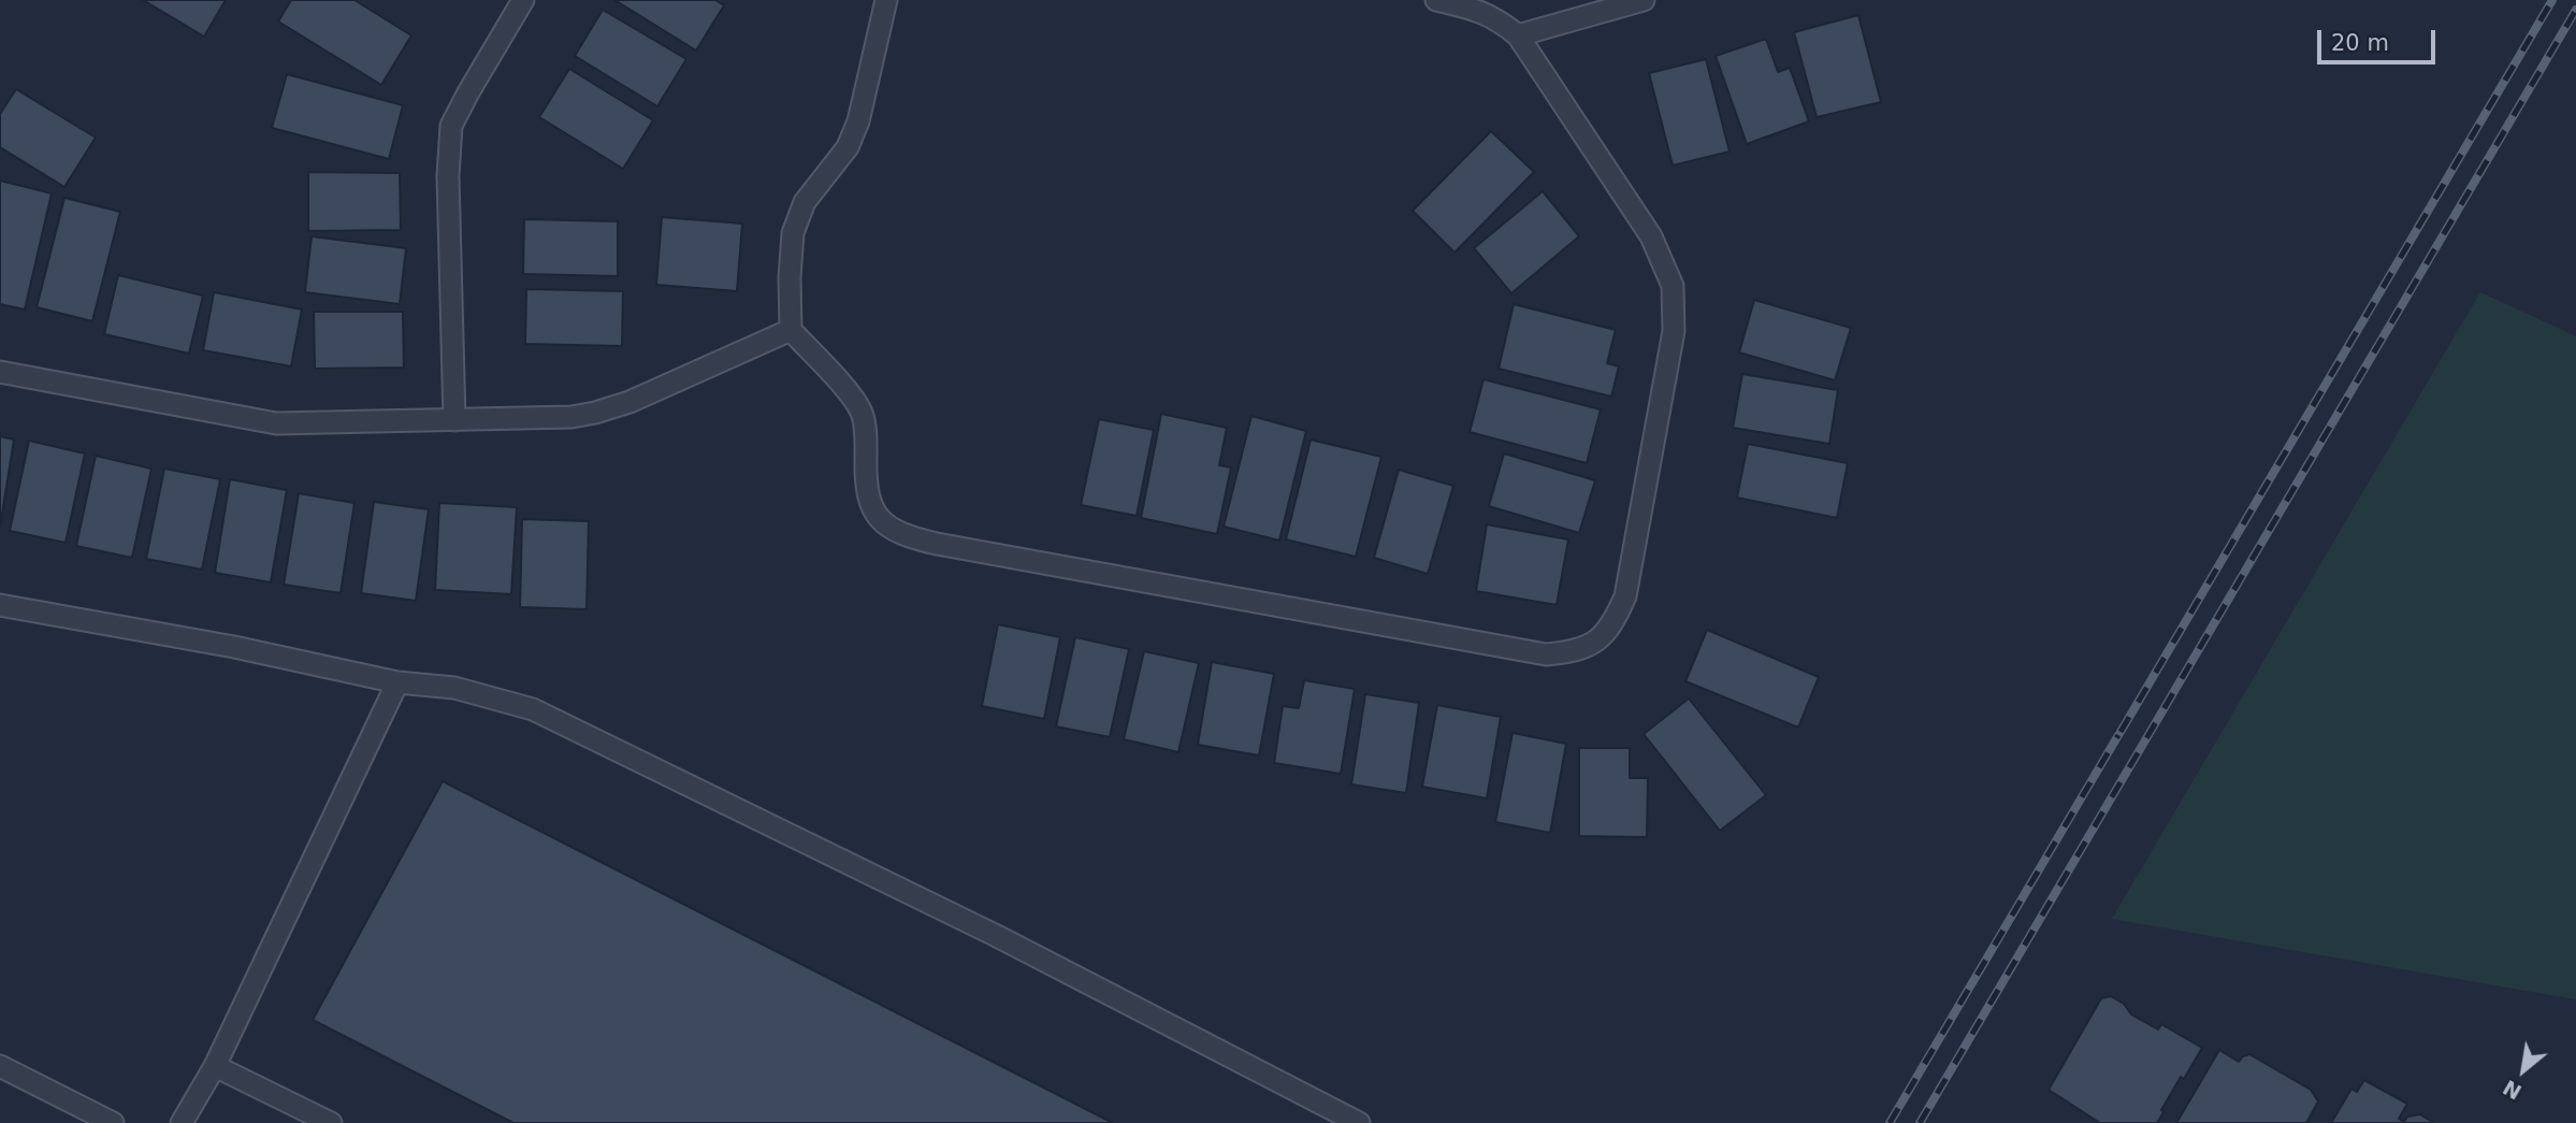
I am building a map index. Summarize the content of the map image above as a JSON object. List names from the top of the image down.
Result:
{
  "scale_bar": "20 m",
  "north": "bottom left"
}
